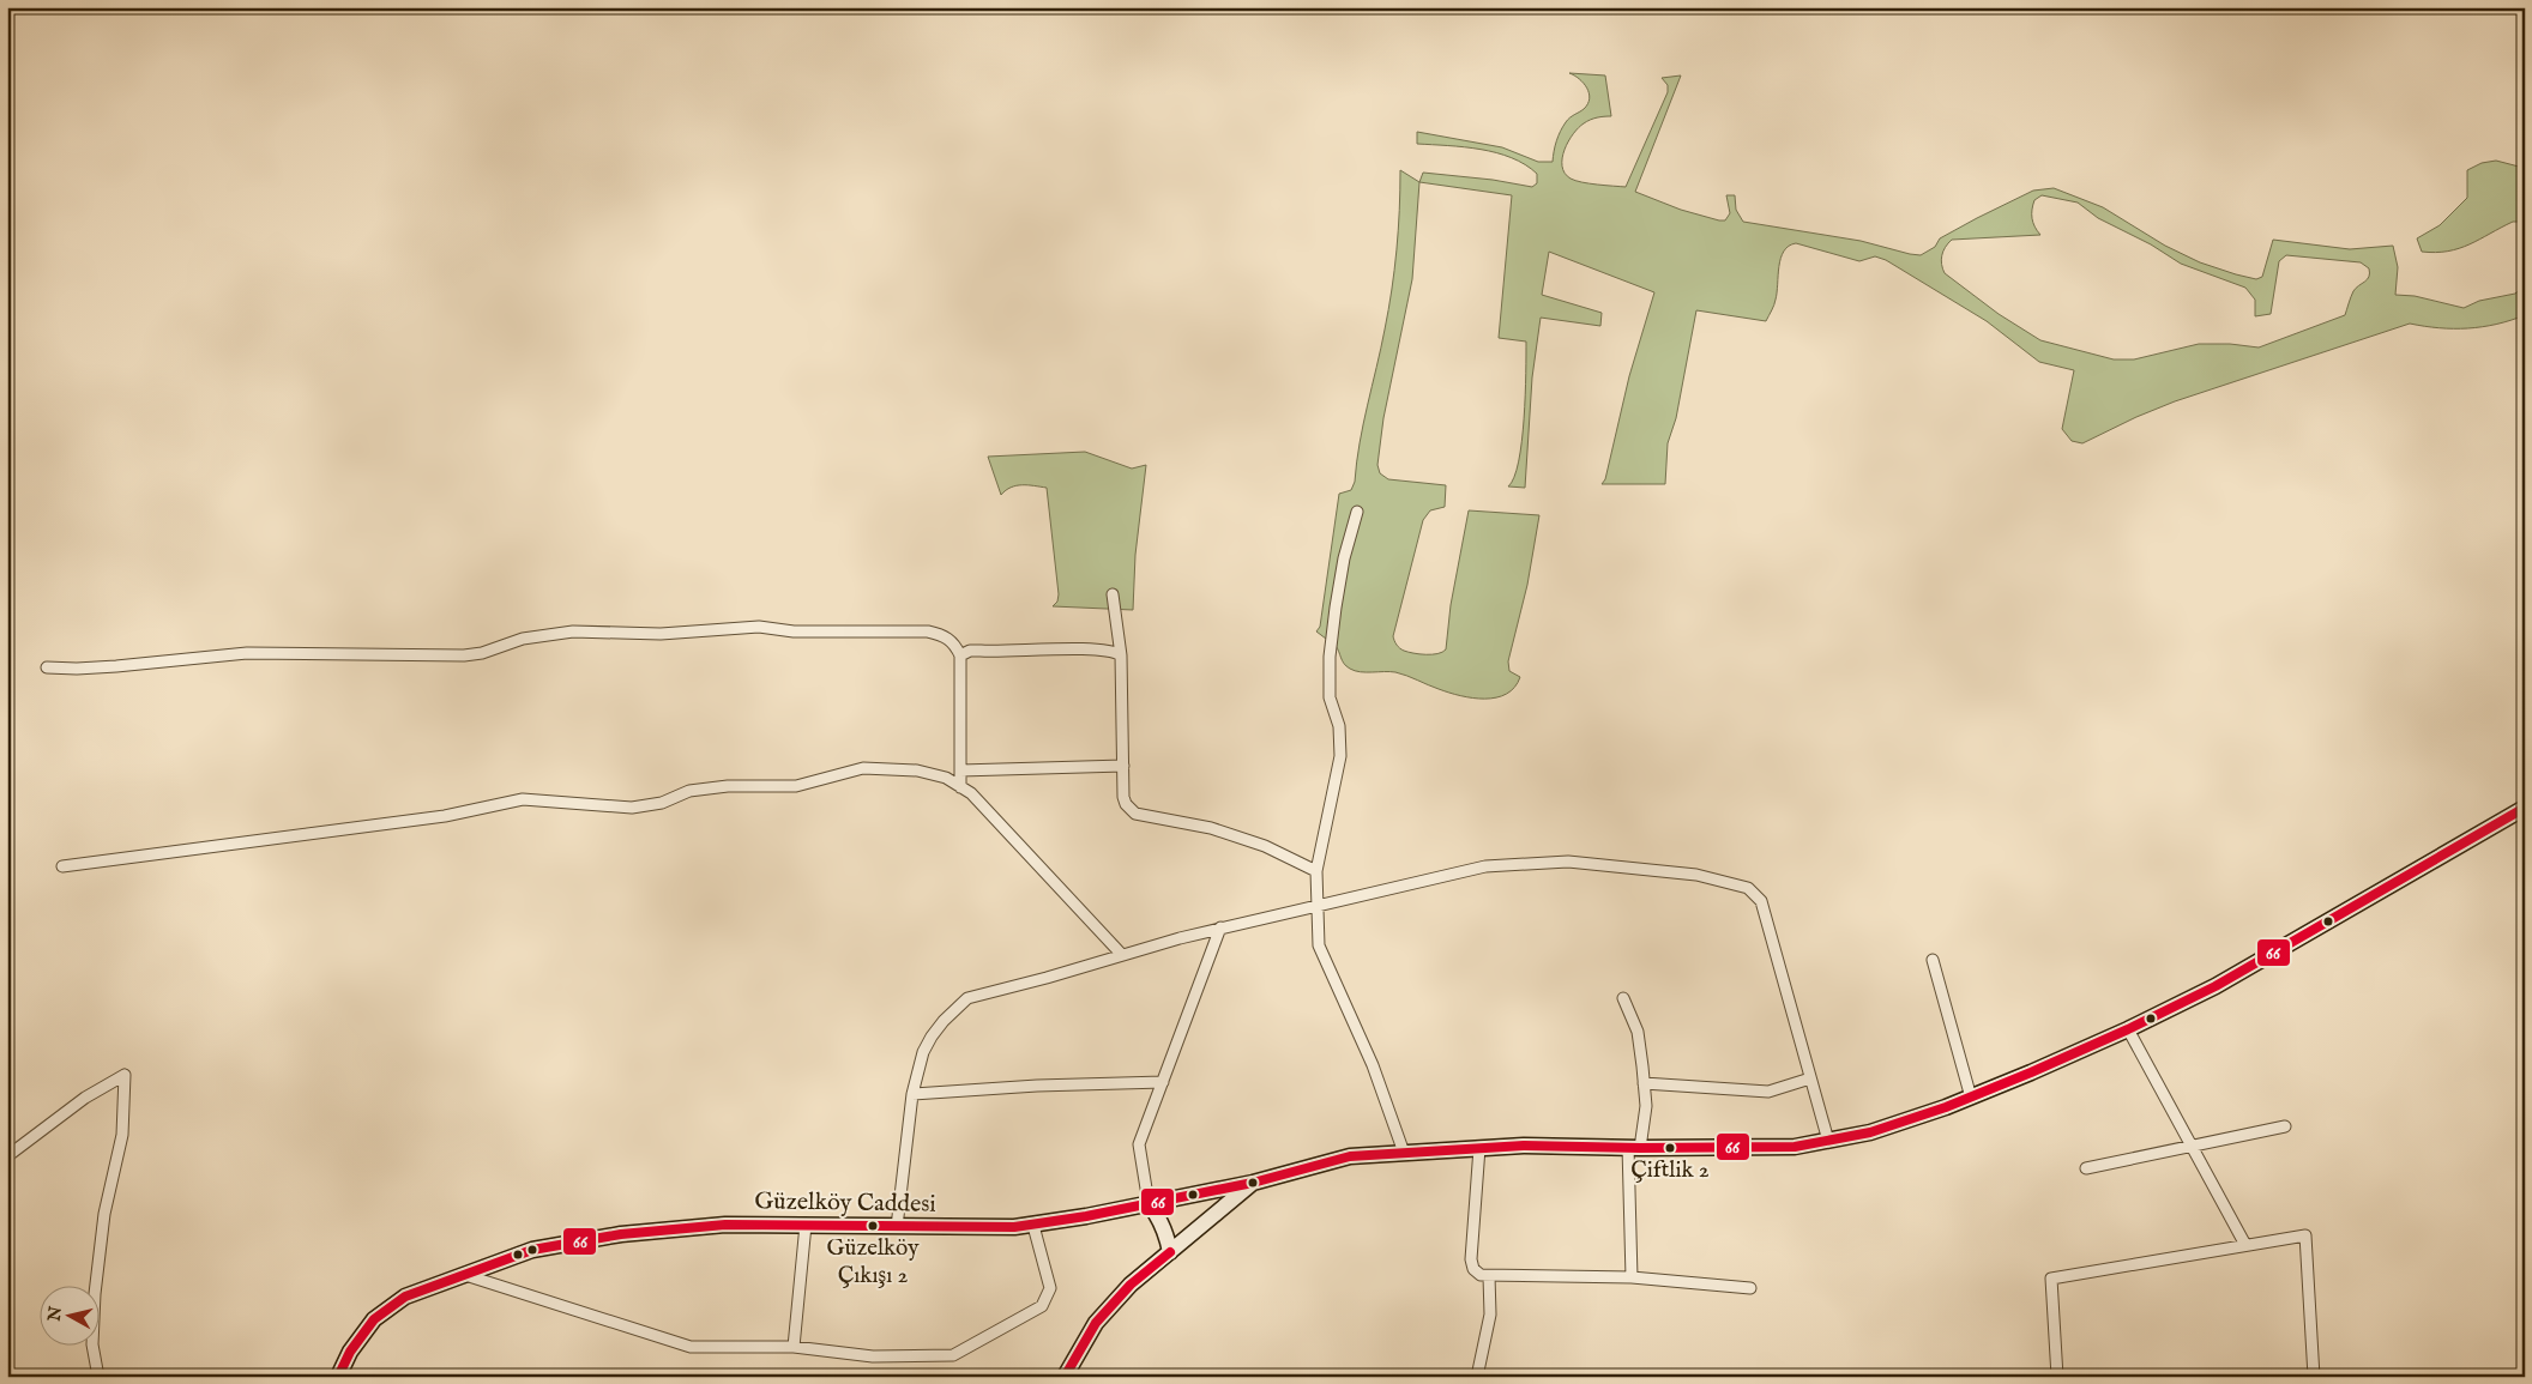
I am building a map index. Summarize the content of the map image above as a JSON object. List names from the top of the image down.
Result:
{
  "streets": {
    "street": ["Güzelköy Caddesi"]
  },
  "places": ["Çiftlik 2", "Güzelköy Çıkışı 2"],
  "lines": ["transit line 66"],
  "north": "left"
}
